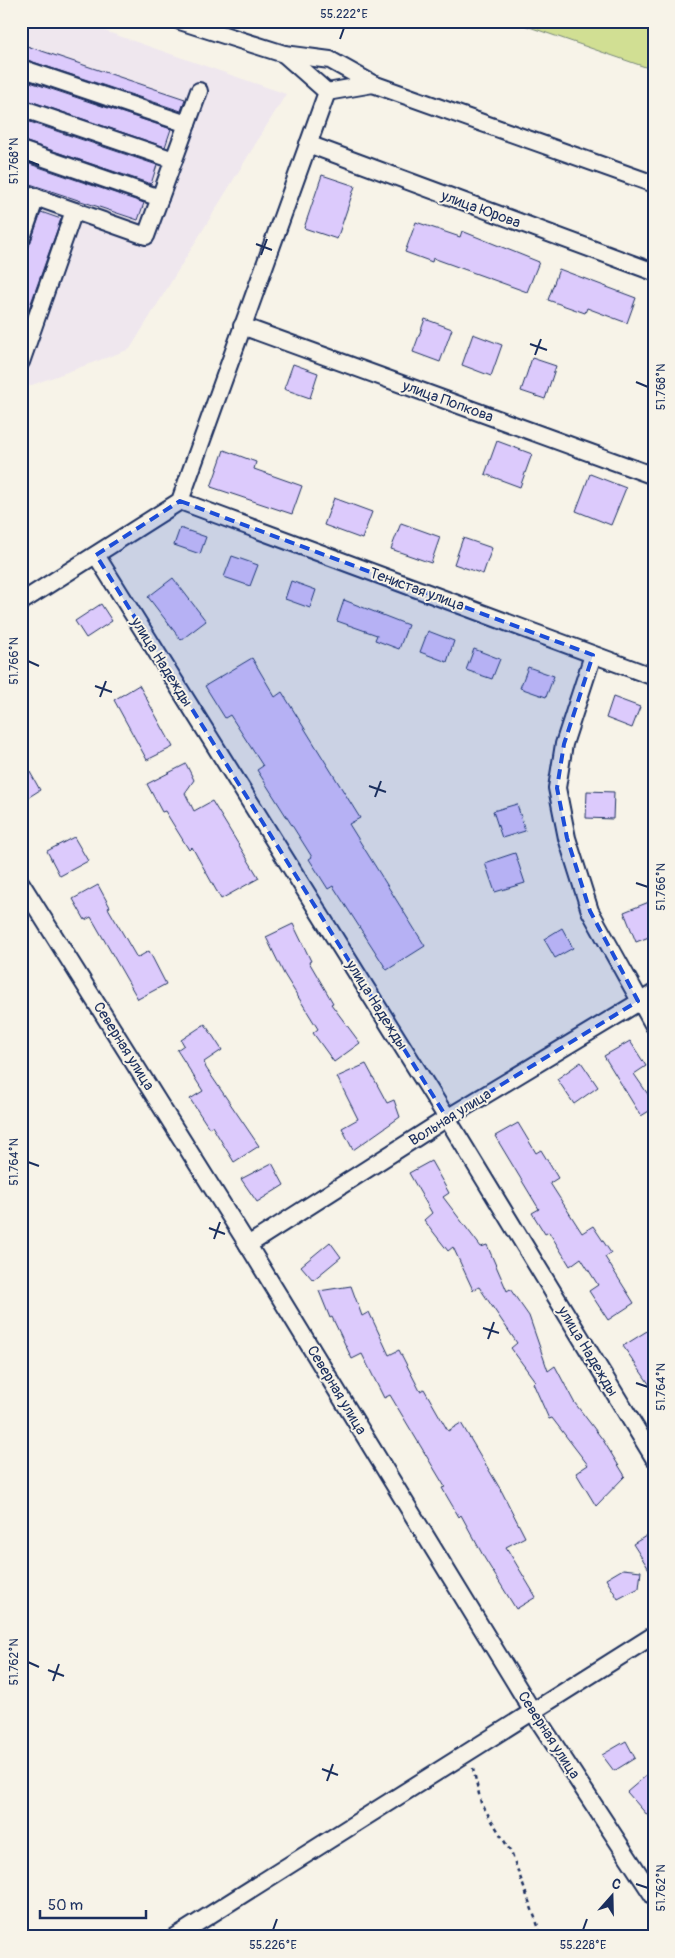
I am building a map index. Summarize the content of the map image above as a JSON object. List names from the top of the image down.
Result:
{
  "streets": {
    "street": [
      "улица Юрова",
      "улица Попкова",
      "Тенистая улица",
      "улица Надежды",
      "Северная улица",
      "Вольная улица"
    ]
  },
  "crossings": [
    ["улица Надежды", "Вольная улица"],
    ["Северная улица", "Вольная улица"]
  ],
  "scale_bar": "50 m",
  "north": "top",
  "coordinates": [
    "55.222°E",
    "51.768°N",
    "51.766°N",
    "51.764°N",
    "51.762°N",
    "55.226°E",
    "55.228°E"
  ]
}
